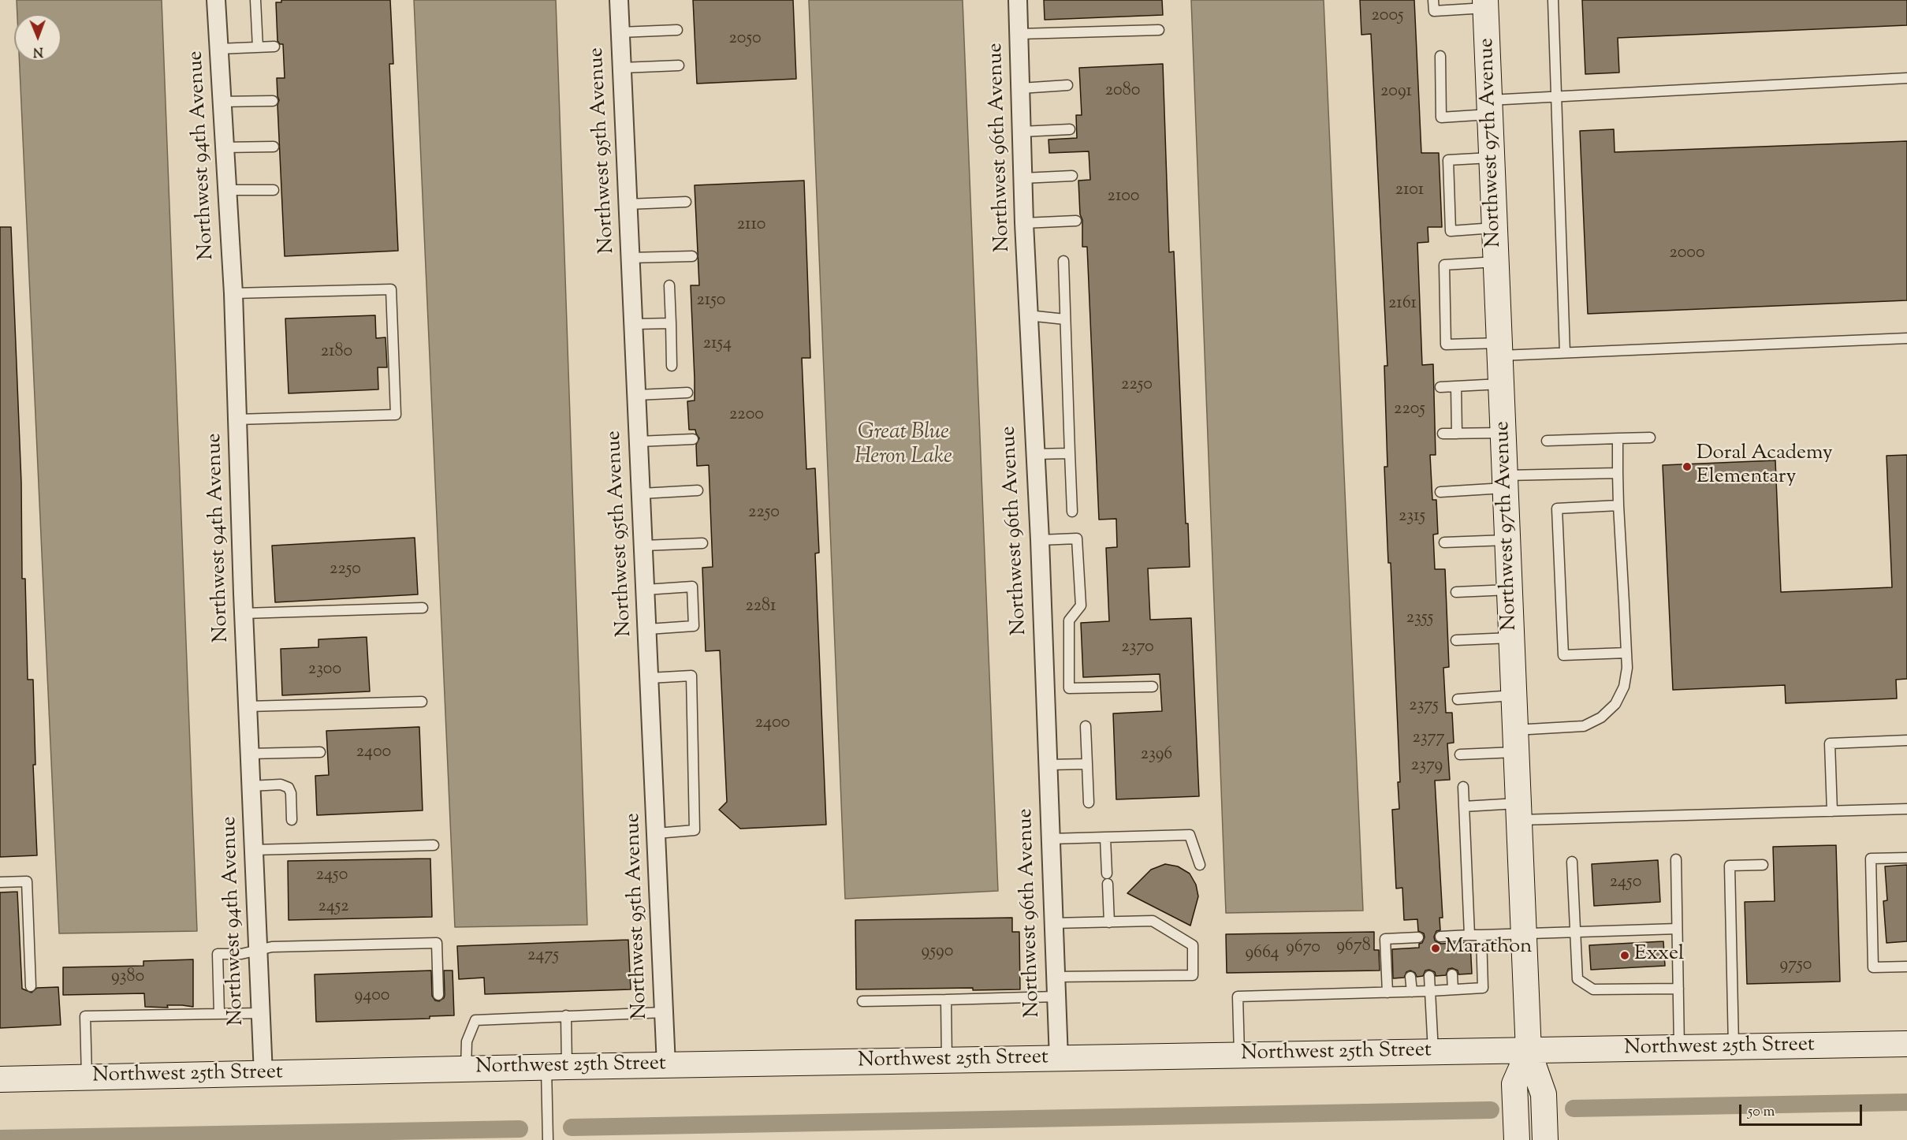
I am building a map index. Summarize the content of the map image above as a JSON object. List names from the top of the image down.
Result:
{
  "streets": {
    "main road": ["Northwest 97th Avenue", "Northwest 25th Street"],
    "street": ["Northwest 96th Avenue", "Northwest 95th Avenue", "Northwest 94th Avenue"]
  },
  "crossings": [
    ["Northwest 97th Avenue", "Northwest 25th Street"],
    ["Northwest 96th Avenue", "Northwest 25th Street"],
    ["Northwest 95th Avenue", "Northwest 25th Street"],
    ["Northwest 94th Avenue", "Northwest 25th Street"]
  ],
  "water": ["Great Blue Heron Lake"],
  "places": ["Doral Academy Elementary", "Marathon", "Exxel"],
  "house_numbers": [
    "2005",
    "2050",
    "2080",
    "2091",
    "2101",
    "2100",
    "2110",
    "2000",
    "2150",
    "2161",
    "2154",
    "2180",
    "2250",
    "2205",
    "2200",
    "2250",
    "2315",
    "2250",
    "2281",
    "2355",
    "2370",
    "2300",
    "2375",
    "2400",
    "2377",
    "2400",
    "2396",
    "2379",
    "2450",
    "2450",
    "2452",
    "9678",
    "9670",
    "9590",
    "9664",
    "2475",
    "9750",
    "9380",
    "9400"
  ],
  "scale_bar": "50 m",
  "north": "bottom"
}
